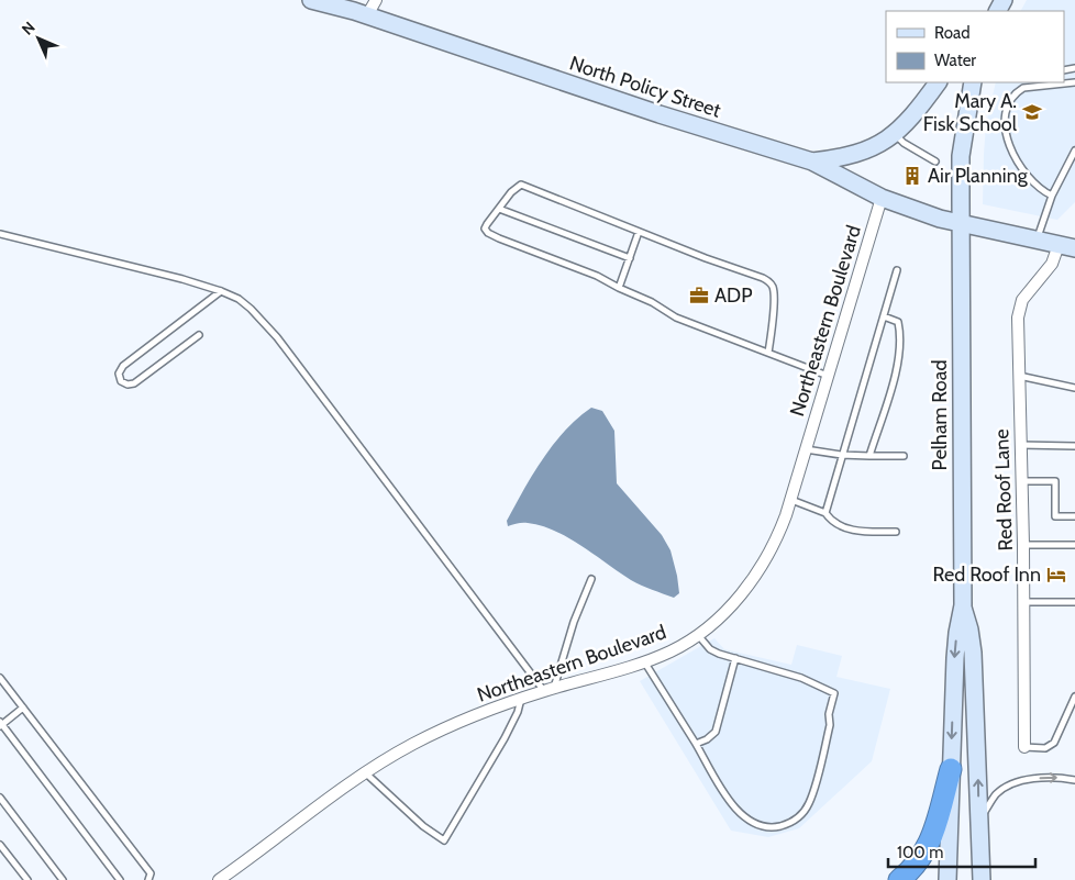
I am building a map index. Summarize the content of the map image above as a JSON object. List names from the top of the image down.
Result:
{
  "streets": {
    "main road": ["North Policy Street", "Pelham Road"],
    "street": ["Northeastern Boulevard", "Red Roof Lane"]
  },
  "crossings": [
    ["North Policy Street", "Northeastern Boulevard"],
    ["North Policy Street", "Pelham Road"],
    ["North Policy Street", "Red Roof Lane"]
  ],
  "places": {
    "school or university": ["Mary A. Fisk School"],
    "building": ["Air Planning"],
    "office": ["ADP"],
    "hotel": ["Red Roof Inn"]
  },
  "legend": ["Road", "Water"],
  "scale_bar": "100 m",
  "north": "top left"
}
